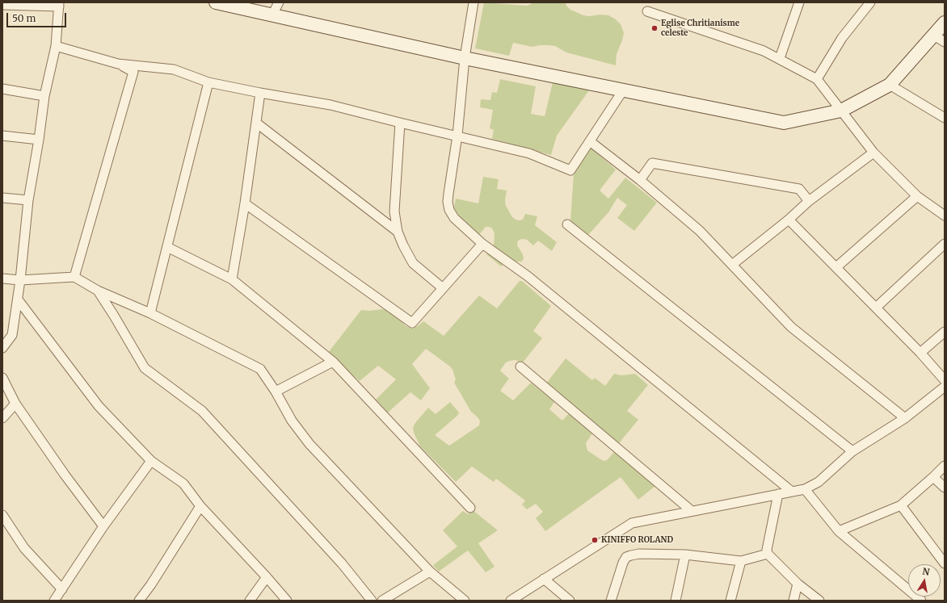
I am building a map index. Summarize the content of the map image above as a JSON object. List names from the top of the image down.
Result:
{
  "places": ["Eglise Chritianisme celeste", "KINIFFO ROLAND"],
  "scale_bar": "50 m",
  "north": "top"
}
